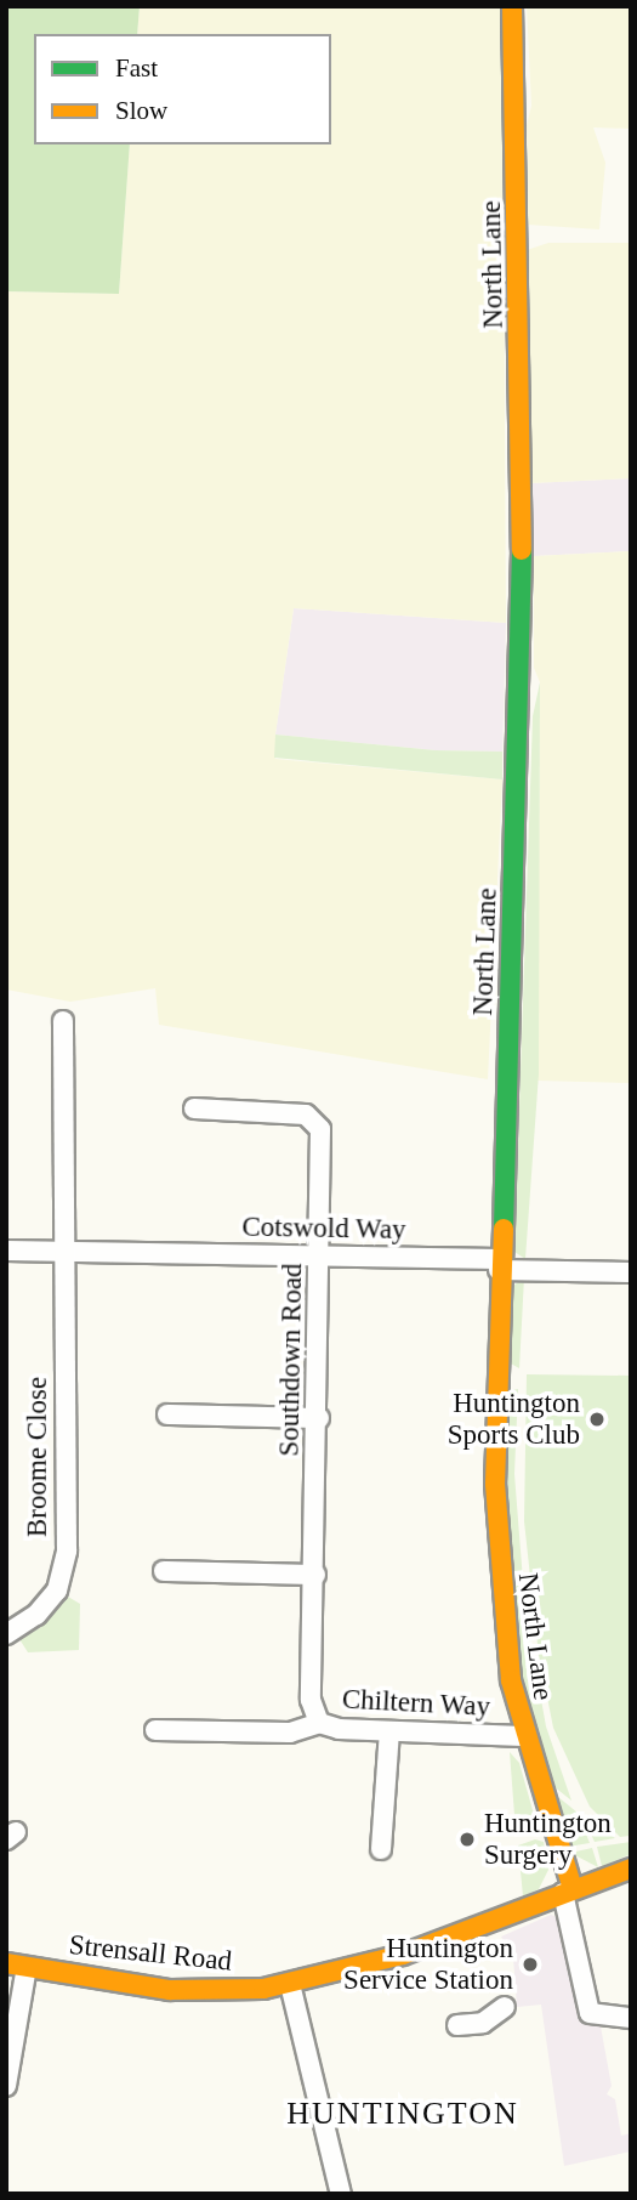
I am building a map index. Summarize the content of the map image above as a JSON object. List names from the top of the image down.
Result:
{
  "streets": {
    "street": [
      "North Lane",
      "Cotswold Way",
      "Southdown Road",
      "Broome Close",
      "Chiltern Way",
      "Strensall Road"
    ]
  },
  "crossings": [
    ["North Lane", "Cotswold Way"],
    ["North Lane", "Chiltern Way"],
    ["North Lane", "Strensall Road"],
    ["Cotswold Way", "Southdown Road"],
    ["Cotswold Way", "Broome Close"],
    ["Southdown Road", "Chiltern Way"]
  ],
  "districts": ["HUNTINGTON"],
  "places": ["Huntington Sports Club", "Huntington Surgery", "Huntington Service Station"],
  "legend": ["Fast", "Slow"]
}
